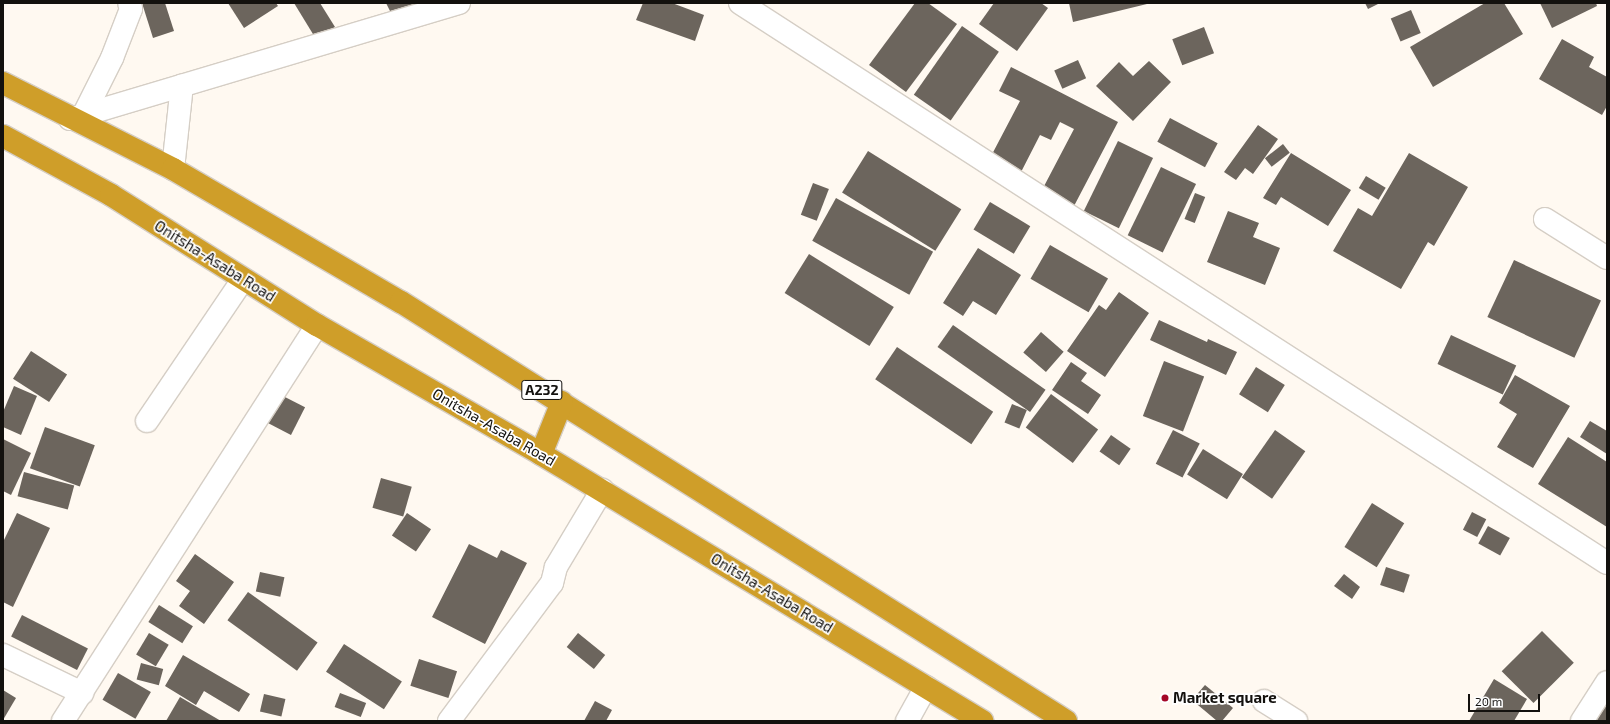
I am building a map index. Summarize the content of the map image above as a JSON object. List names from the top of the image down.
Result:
{
  "streets": {
    "highway": ["Onitsha-Asaba Road", "A232"]
  },
  "places": ["Market square"],
  "scale_bar": "20 m"
}
